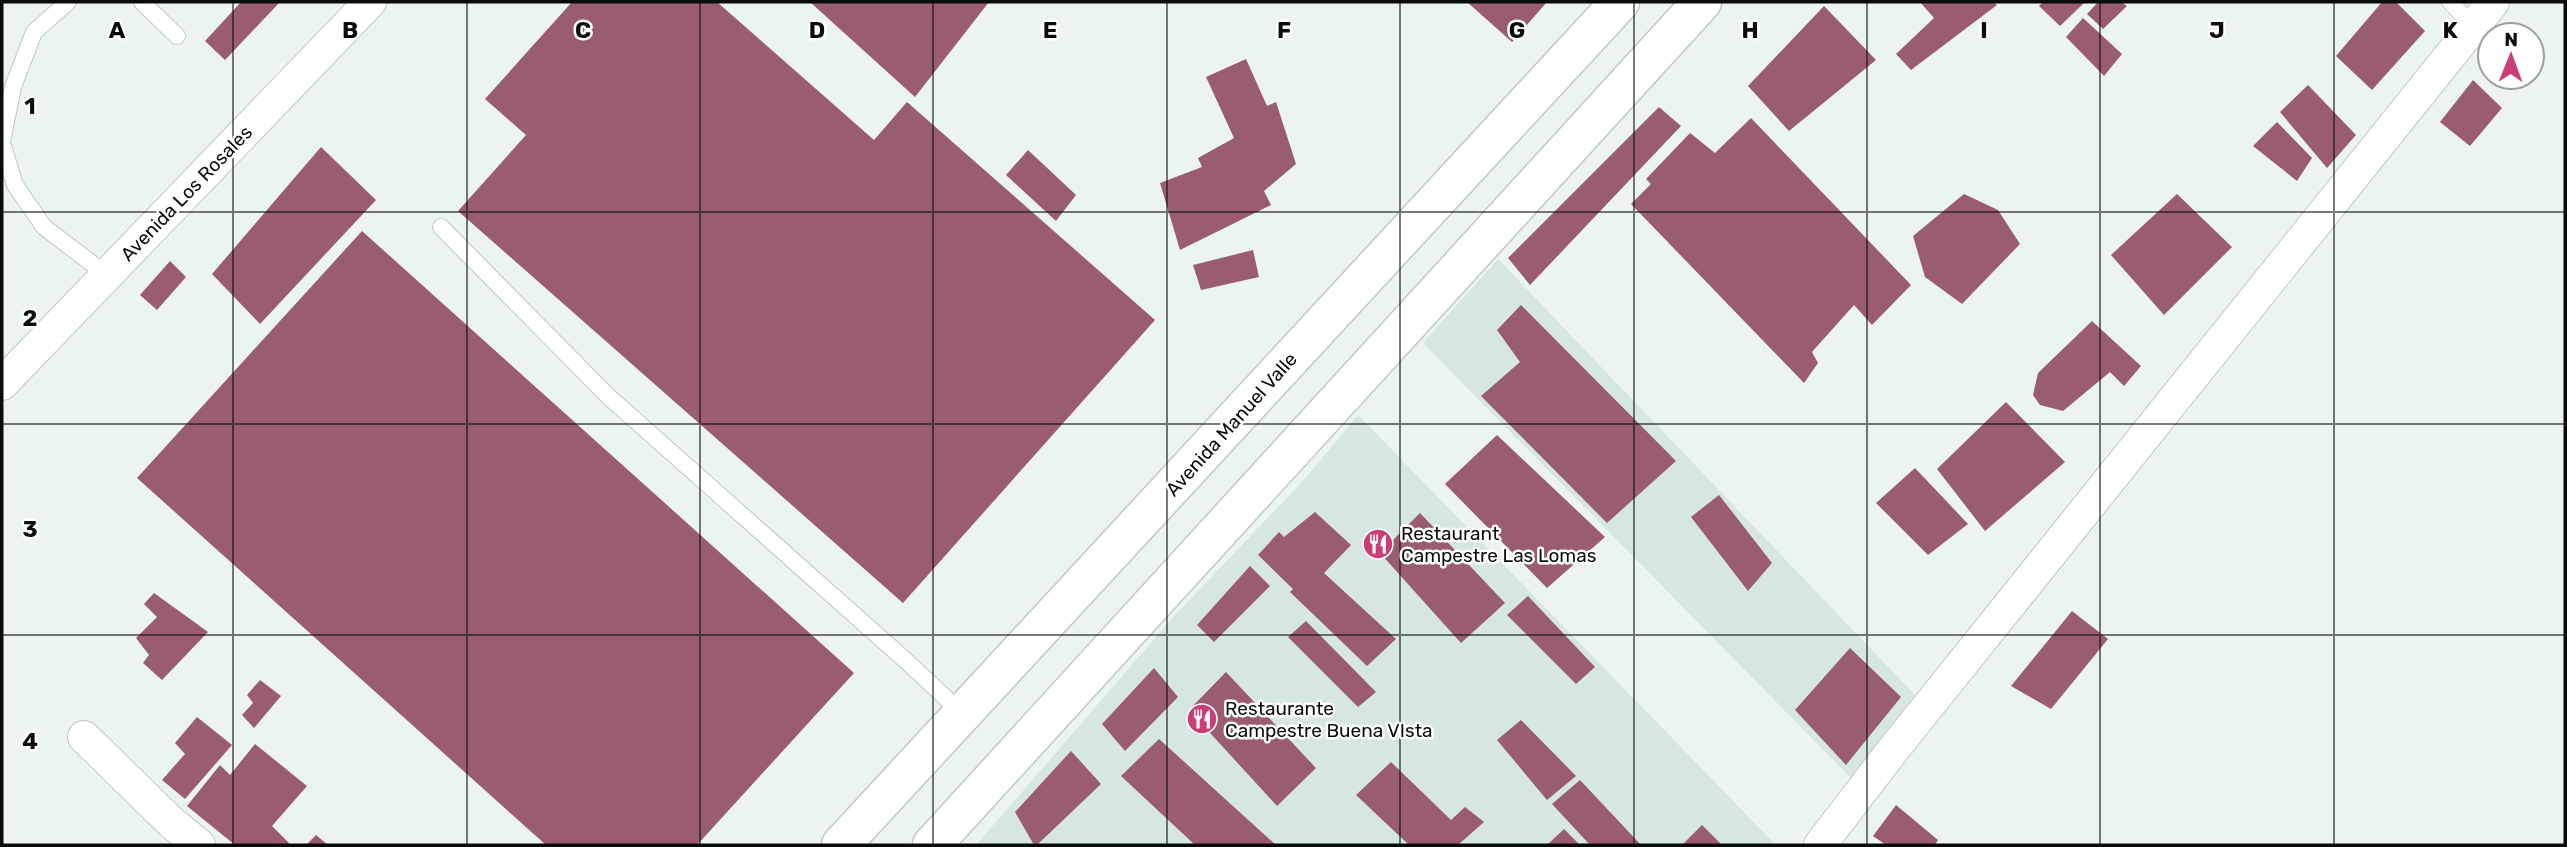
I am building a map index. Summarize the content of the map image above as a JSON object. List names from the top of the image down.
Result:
{
  "streets": {
    "main road": ["Avenida Manuel Valle"],
    "street": ["Avenida Los Rosales"]
  },
  "places": {
    "restaurant": ["Restaurant Campestre Las Lomas", "Restaurante Campestre Buena VIsta"]
  },
  "north": "top",
  "grid": {
    "columns": [
      "A",
      "B",
      "C",
      "D",
      "E",
      "F",
      "G",
      "H",
      "I",
      "J",
      "K"
    ],
    "rows": [
      "1",
      "2",
      "3",
      "4"
    ]
  }
}
